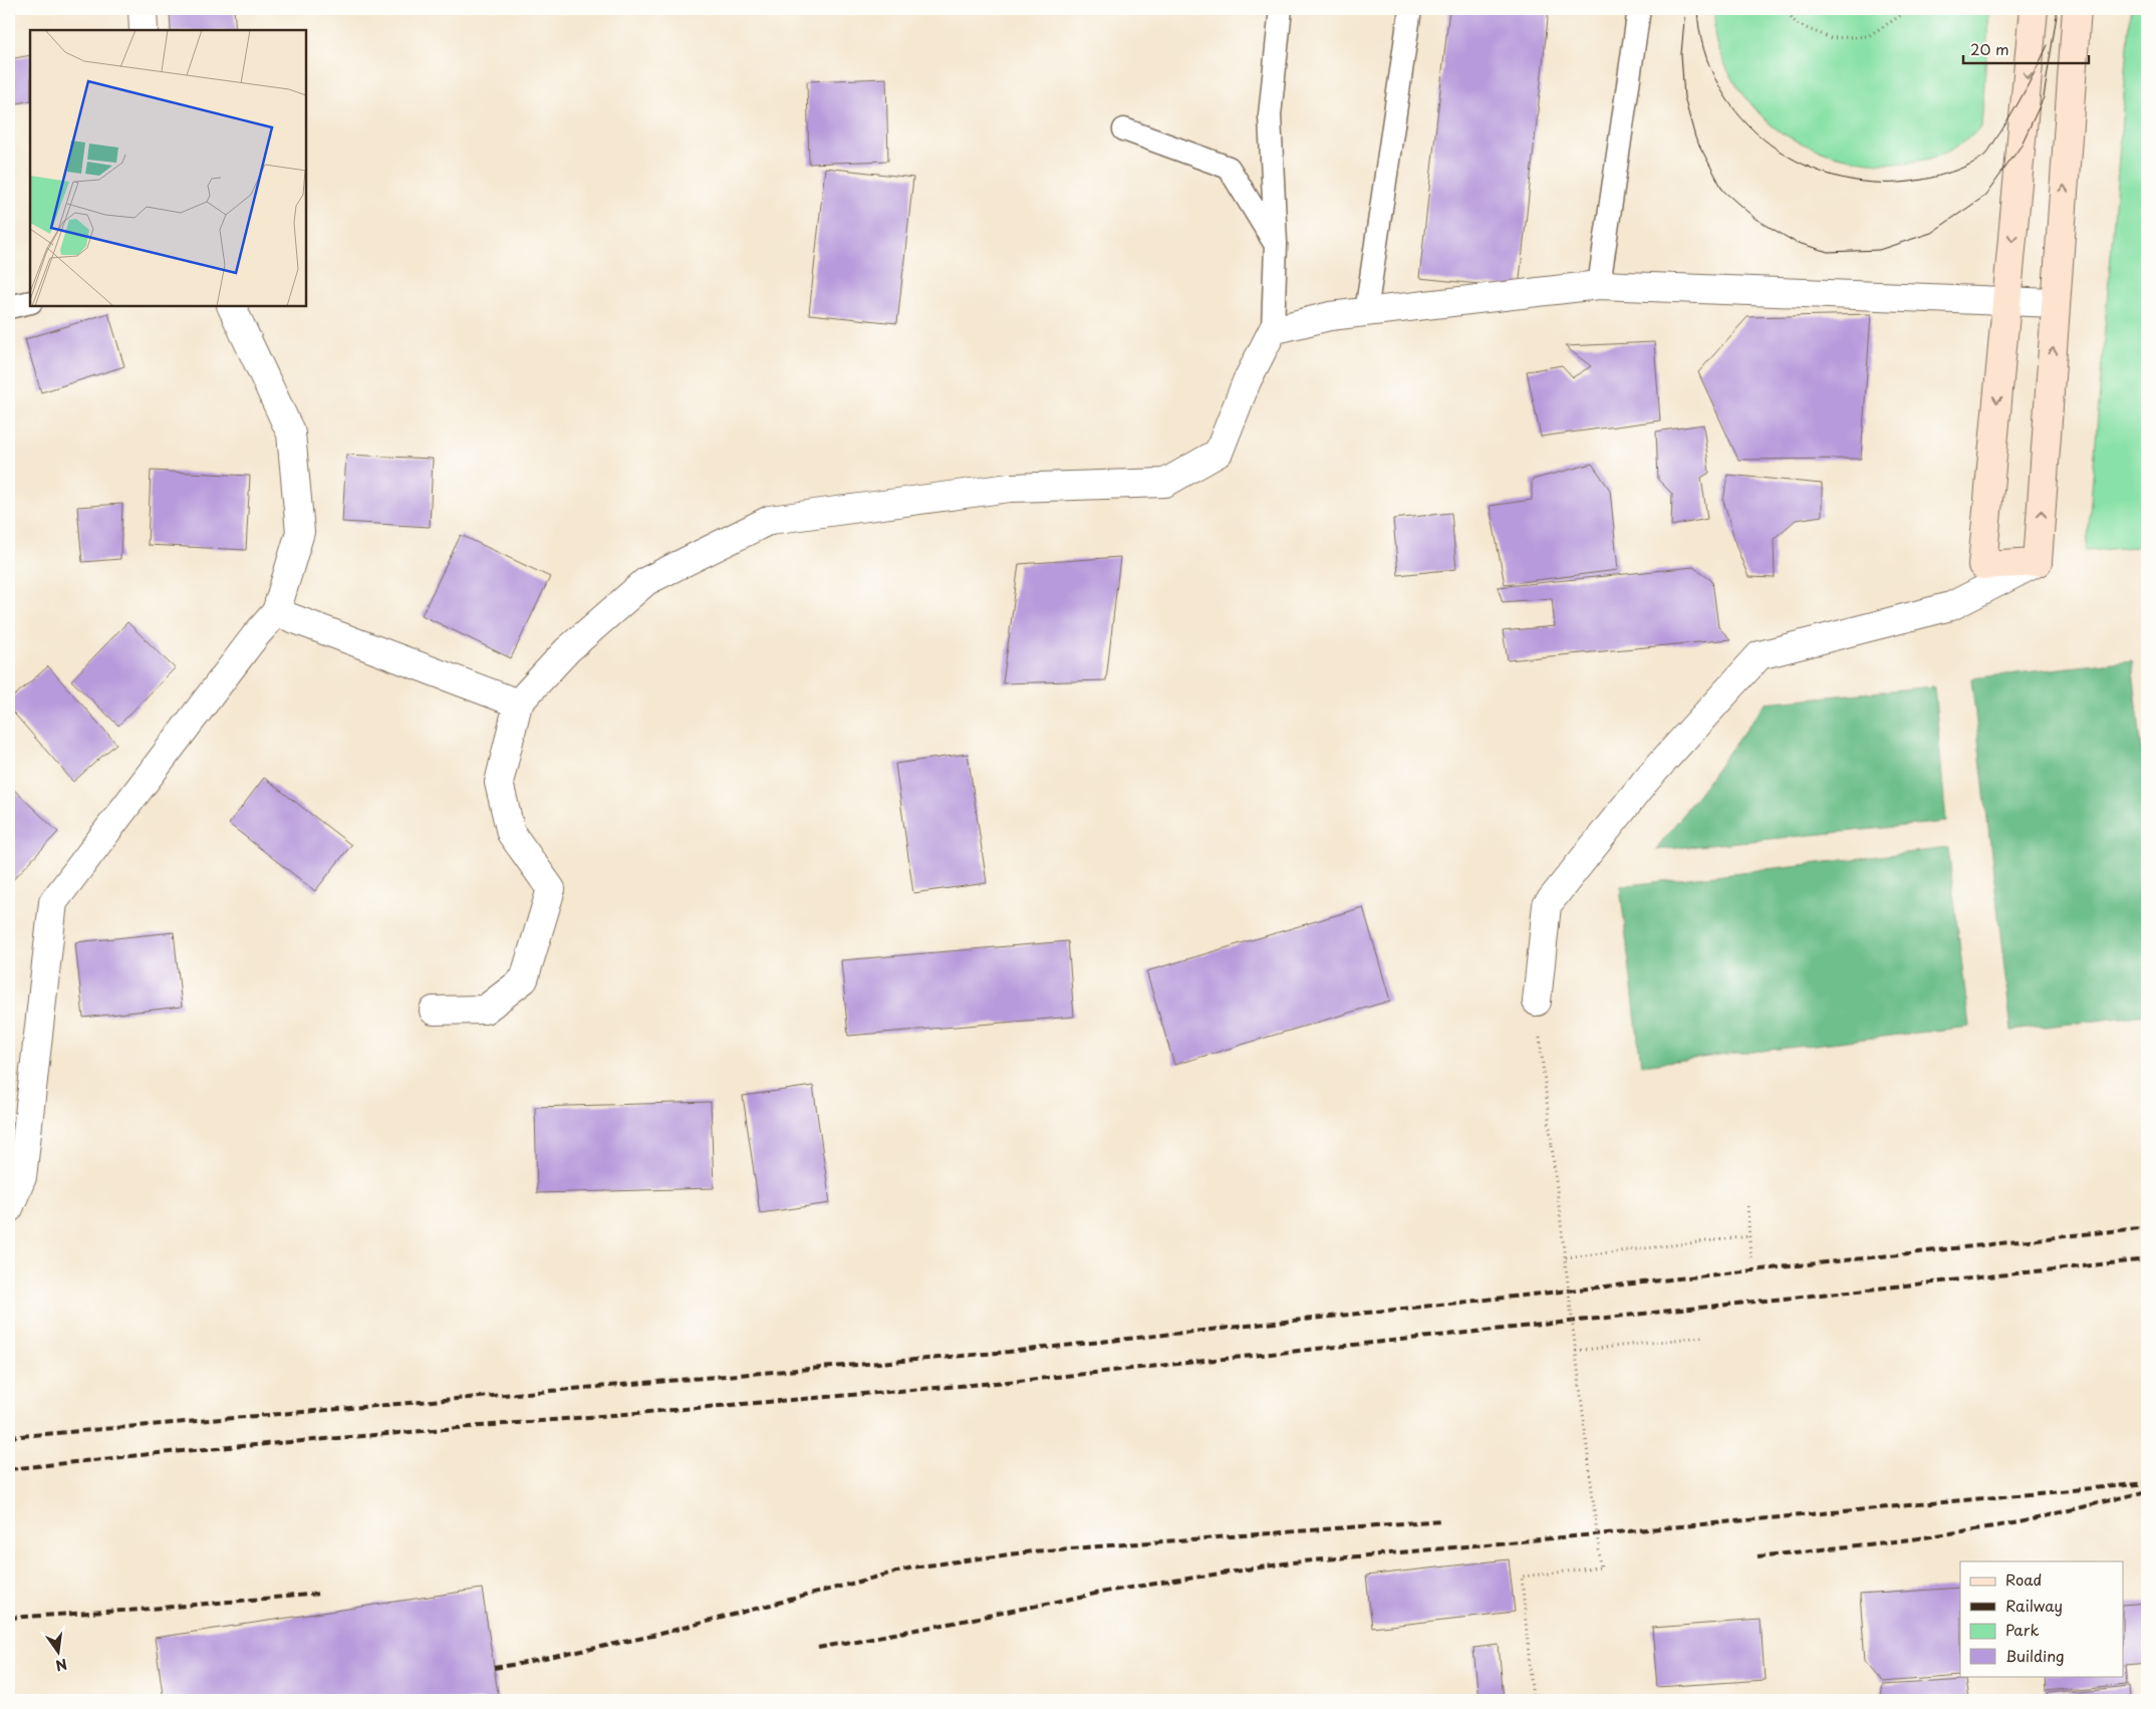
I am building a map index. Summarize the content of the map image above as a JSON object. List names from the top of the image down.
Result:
{
  "legend": [
    "Road",
    "Railway",
    "Park",
    "Building"
  ],
  "scale_bar": "20 m",
  "north": "bottom"
}
